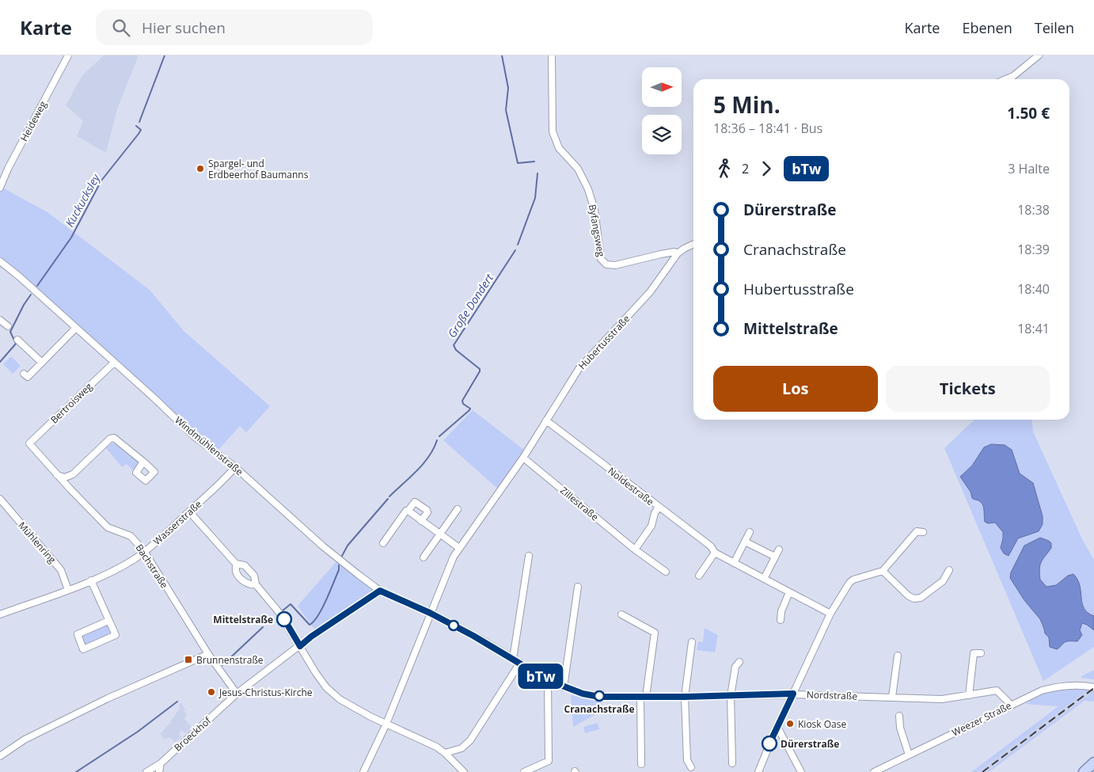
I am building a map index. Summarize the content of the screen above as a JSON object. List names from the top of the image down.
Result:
{
  "streets": {
    "street": [
      "Heideweg",
      "Byfangsweg",
      "Hubertusstraße",
      "Bertroisweg",
      "Windmühlenstraße",
      "Noldestraße",
      "Zillestraße",
      "Wasserstraße",
      "Mühlenring",
      "Bachstraße",
      "Nordstraße",
      "Weezer Straße",
      "Broeckhof"
    ]
  },
  "crossings": [
    ["Byfangsweg", "Hubertusstraße"],
    ["Hubertusstraße", "Windmühlenstraße"],
    ["Hubertusstraße", "Noldestraße"],
    ["Hubertusstraße", "Zillestraße"],
    ["Hubertusstraße", "Nordstraße"],
    ["Bertroisweg", "Windmühlenstraße"],
    ["Bertroisweg", "Bachstraße"],
    ["Windmühlenstraße", "Wasserstraße"],
    ["Windmühlenstraße", "Nordstraße"],
    ["Windmühlenstraße", "Broeckhof"],
    ["Wasserstraße", "Mühlenring"],
    ["Wasserstraße", "Bachstraße"],
    ["Bachstraße", "Broeckhof"],
    ["Nordstraße", "Weezer Straße"]
  ],
  "water": ["Kuckucksley", "Große Dondert"],
  "places": {
    "other": [
      "Spargel- und Erdbeerhof Baumanns",
      "Mittelstraße",
      "Jesus-Christus-Kirche",
      "Cranachstraße",
      "Kiosk Oase",
      "Dürerstraße"
    ],
    "transit": ["Brunnenstraße"]
  },
  "lines": ["bus line bTw"],
  "north": "right",
  "page": {
    "header": "Karte",
    "search": "Hier suchen",
    "nav": ["Karte", "Ebenen", "Teilen"],
    "on_map": "bTw",
    "heading": ["5 Min.", "18:36 – 18:41 · Bus", "1.50 €"],
    "legs": ["2", "bTw", "3 Halte"],
    "list": [
      {
        "name": "Dürerstraße",
        "value": "18:38"
      },
      {
        "name": "Cranachstraße",
        "value": "18:39"
      },
      {
        "name": "Hubertusstraße",
        "value": "18:40"
      },
      {
        "name": "Mittelstraße",
        "value": "18:41"
      }
    ],
    "buttons": ["Los", "Tickets"]
  }
}
